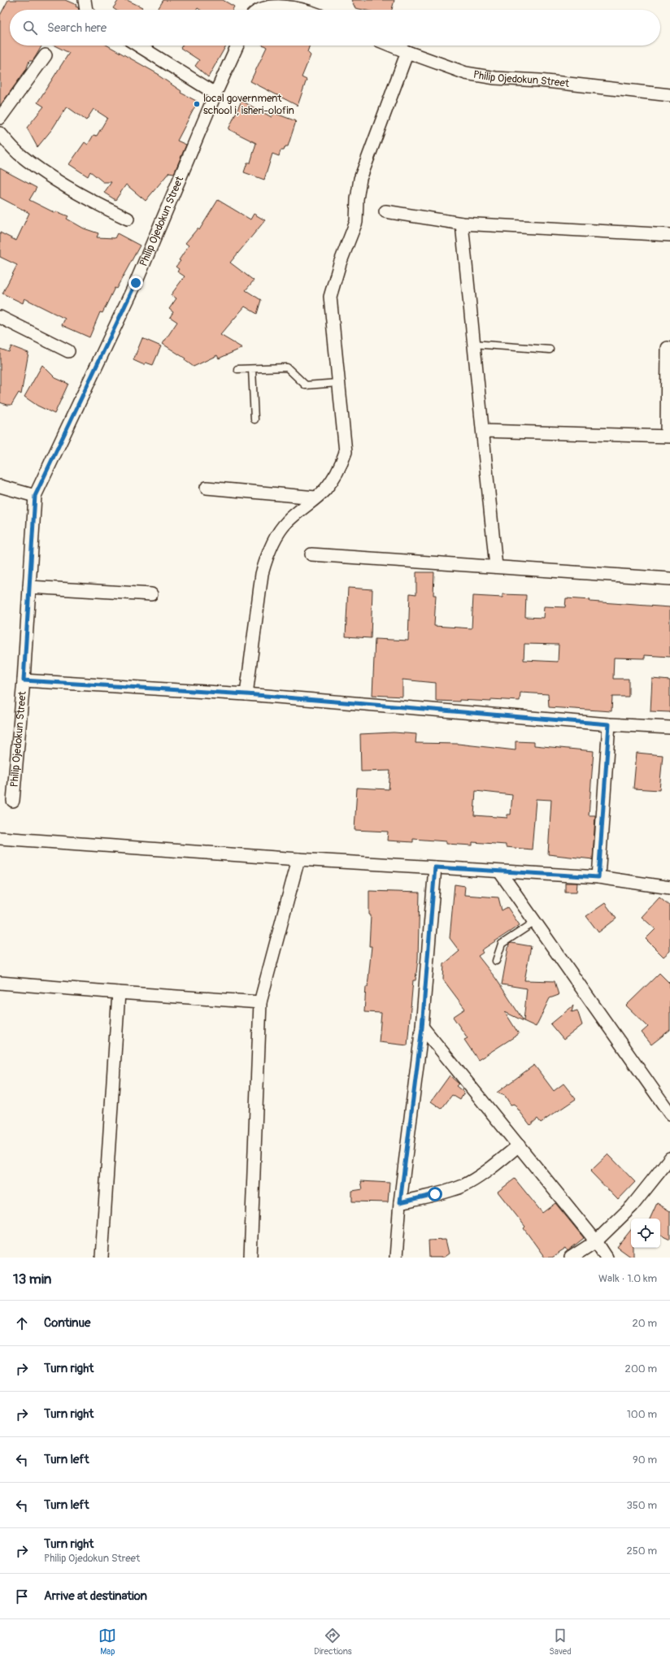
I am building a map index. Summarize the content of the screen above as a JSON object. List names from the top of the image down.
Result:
{
  "streets": {
    "street": ["Philip Ojedokun Street"]
  },
  "places": ["local government school i, isheri-olofin"],
  "page": {
    "search": "Search here",
    "heading": ["13 min", "Walk · 1.0 km"],
    "list": [
      ["Continue", "20 m"],
      ["Turn right", "200 m"],
      ["Turn right", "100 m"],
      ["Turn left", "90 m"],
      ["Turn left", "350 m"],
      ["Turn right", "Philip Ojedokun Street", "250 m"],
      "Arrive at destination"
    ],
    "nav": ["Map", "Directions", "Saved"]
  }
}
